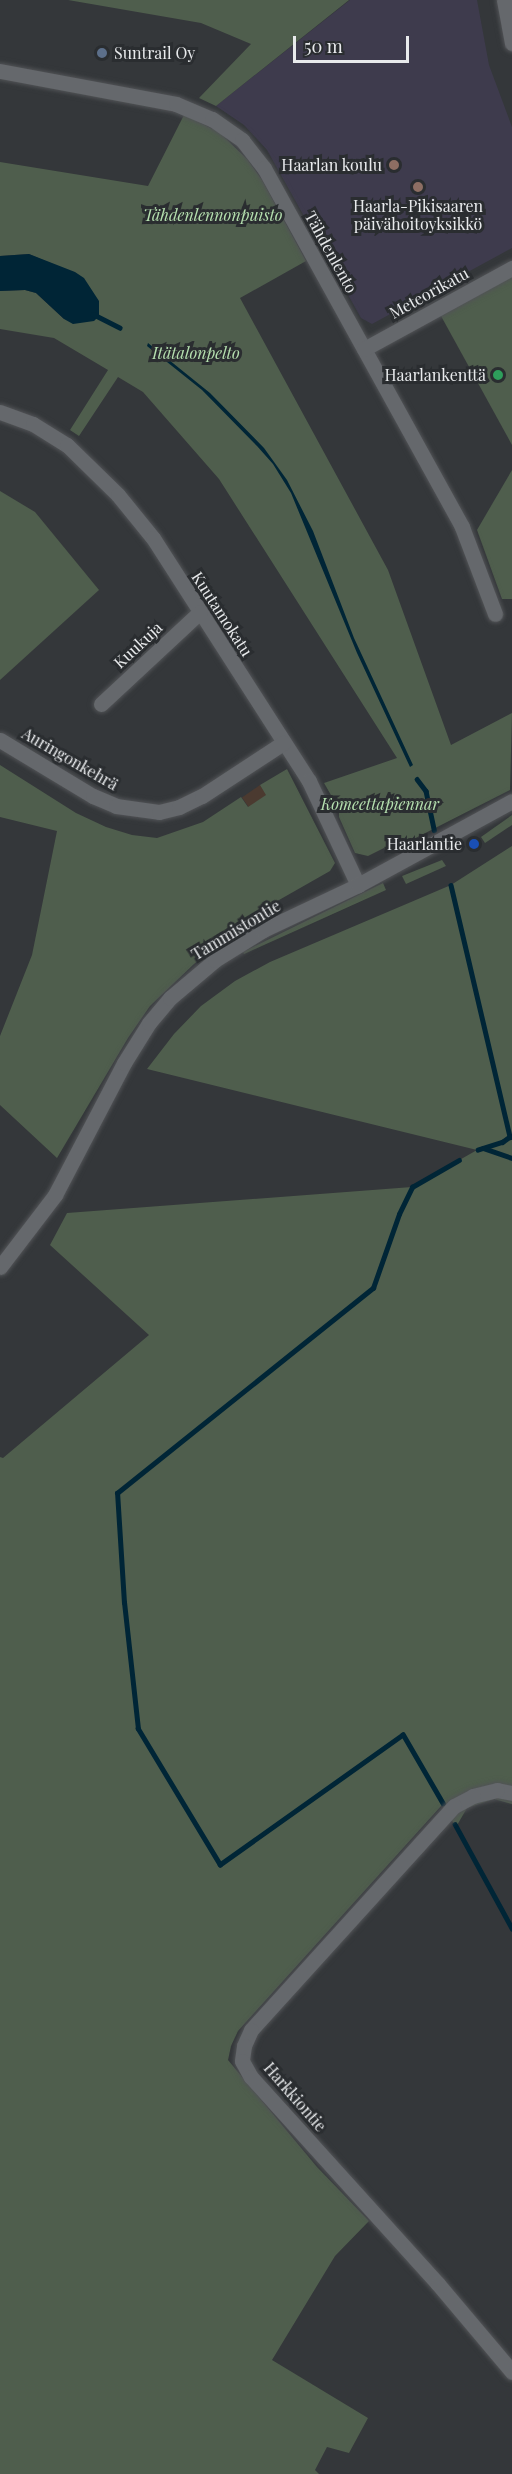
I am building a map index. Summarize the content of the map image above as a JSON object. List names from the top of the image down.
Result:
{
  "streets": {
    "street": [
      "Tähdenlento",
      "Meteorikatu",
      "Kuutamokatu",
      "Kuukuja",
      "Auringonkehrä",
      "Tammistontie",
      "Harkkiontie"
    ]
  },
  "crossings": [
    ["Tähdenlento", "Meteorikatu"],
    ["Kuutamokatu", "Kuukuja"],
    ["Kuutamokatu", "Auringonkehrä"],
    ["Kuutamokatu", "Tammistontie"]
  ],
  "parks": ["Tähdenlennonpuisto", "Itätalonpelto", "Komeettapiennar"],
  "places": [
    "Suntrail Oy",
    "Haarlan koulu",
    "Haarla-Pikisaaren päivähoitoyksikkö",
    "Haarlankenttä",
    "Haarlantie"
  ],
  "scale_bar": "50 m"
}
